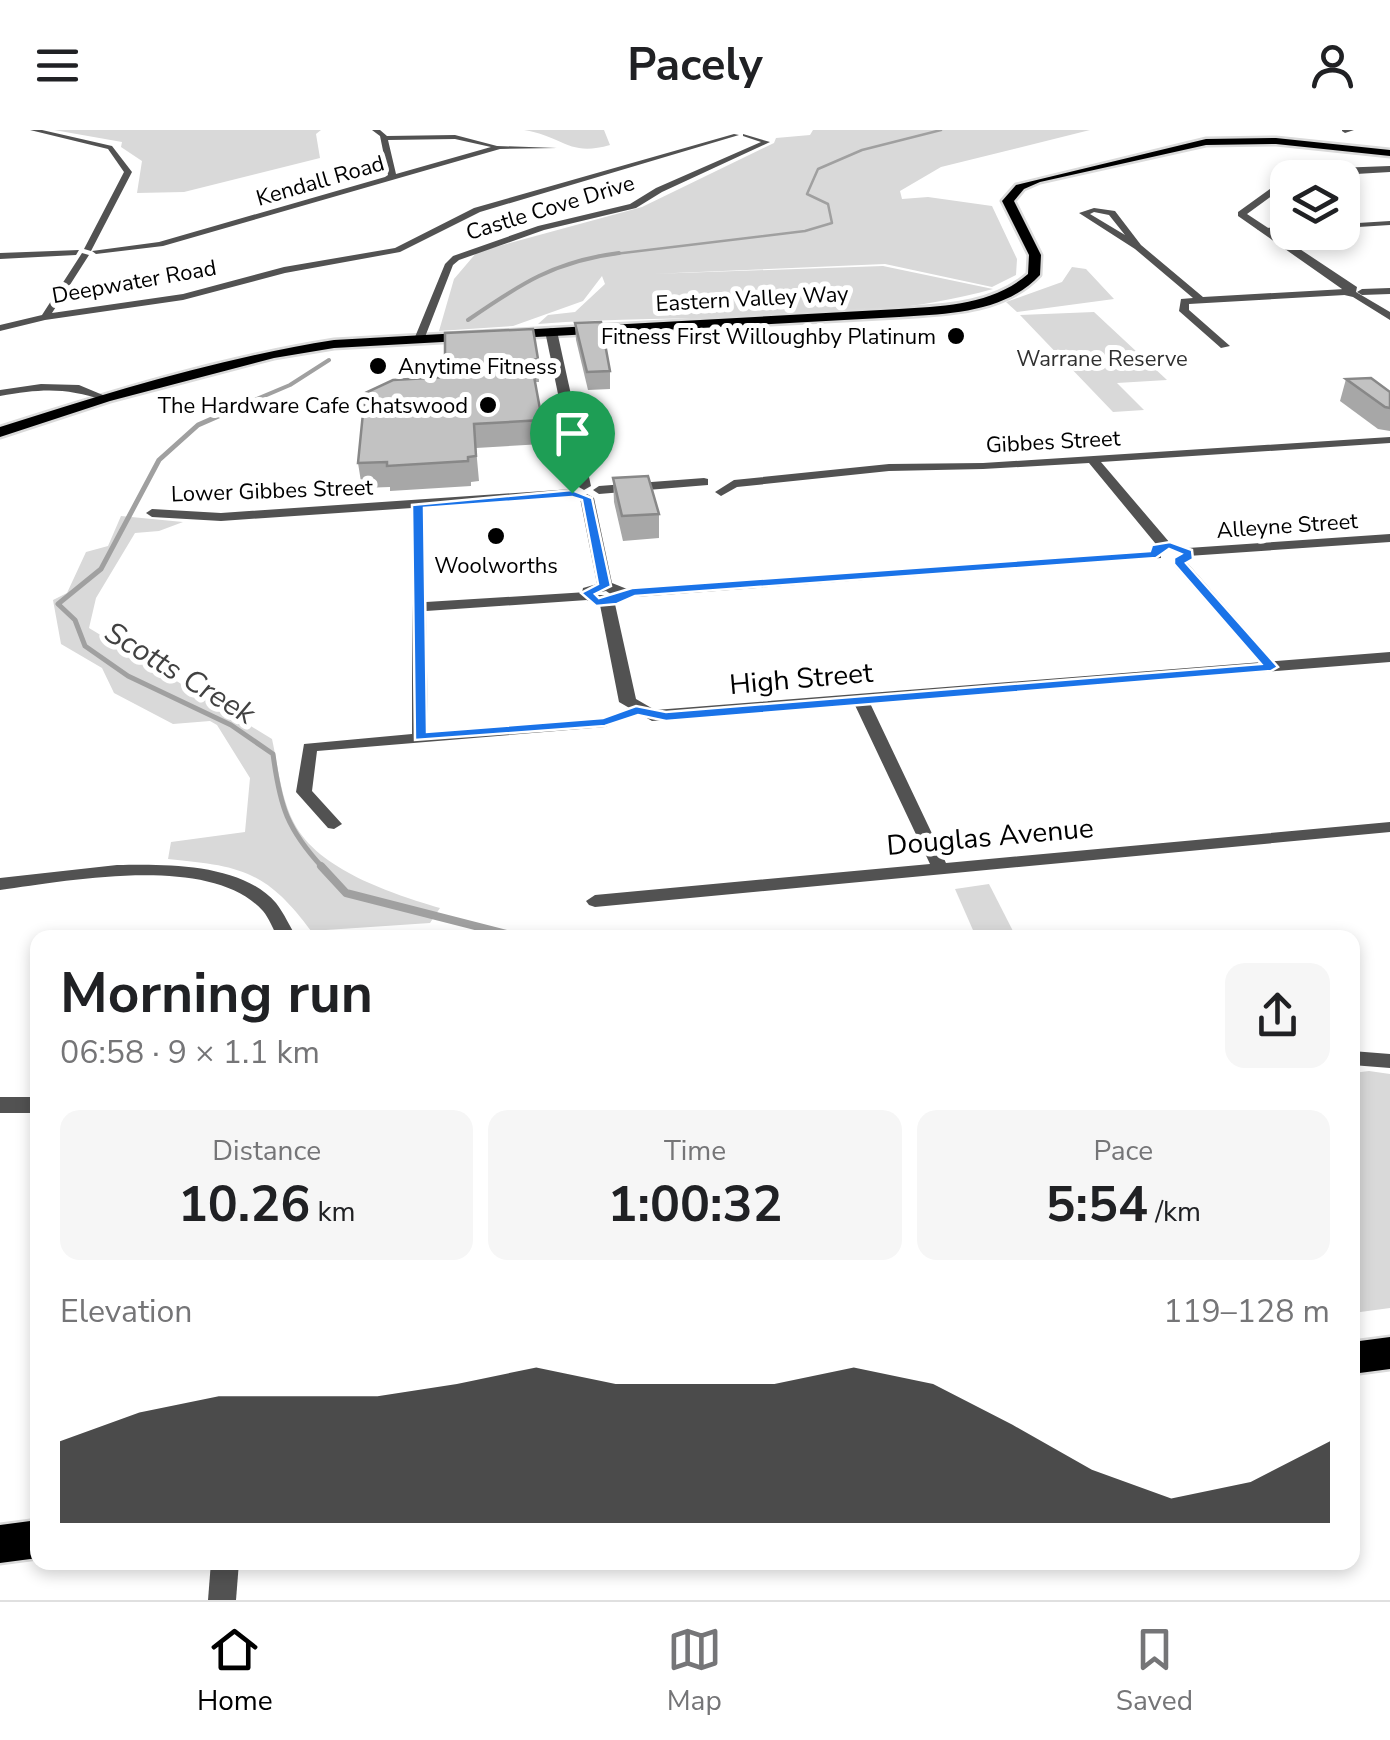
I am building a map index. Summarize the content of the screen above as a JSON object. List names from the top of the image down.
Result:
{
  "streets": {
    "main road": ["Eastern Valley Way"],
    "street": [
      "Kendall Road",
      "Castle Cove Drive",
      "Deepwater Road",
      "Gibbes Street",
      "Lower Gibbes Street",
      "Alleyne Street",
      "High Street",
      "Douglas Avenue"
    ]
  },
  "crossings": [
    ["Castle Cove Drive", "Deepwater Road"],
    ["Castle Cove Drive", "Eastern Valley Way"]
  ],
  "water": ["Scotts Creek"],
  "parks": ["Warrane Reserve"],
  "places": [
    "Fitness First Willoughby Platinum",
    "Anytime Fitness",
    "The Hardware Cafe Chatswood",
    "Woolworths"
  ],
  "page": {
    "header": "Pacely",
    "heading": ["Morning run", "06:58 · 9 × 1.1 km"],
    "stats": [
      ["Distance", "10.26 km"],
      ["Time", "1:00:32"],
      ["Pace", "5:54 /km"]
    ],
    "chart": ["Elevation", "119–128 m"],
    "tabs": ["Home", "Map", "Saved"]
  }
}
